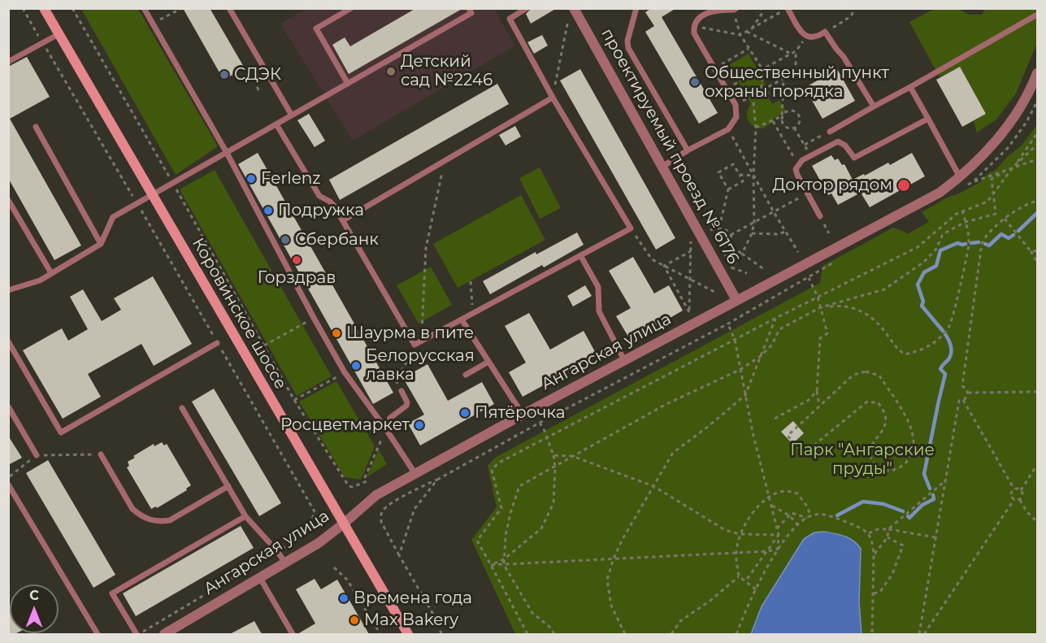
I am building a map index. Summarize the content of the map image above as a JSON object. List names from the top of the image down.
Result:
{
  "streets": {
    "main road": ["Коровинское шоссе"],
    "street": ["проектируемый проезд № 6176", "Ангарская улица"]
  },
  "crossings": [
    ["проектируемый проезд № 6176", "Ангарская улица"],
    ["Коровинское шоссе", "Ангарская улица"]
  ],
  "parks": ["Парк \"Ангарские пруды\""],
  "places": [
    "Детский сад №2246",
    "СДЭК",
    "Общественный пункт охраны порядка",
    "Ferlenz",
    "Доктор рядом",
    "Подружка",
    "Сбербанк",
    "Горздрав",
    "Шаурма в пите",
    "Белорусская лавка",
    "Пятёрочка",
    "Росцветмаркет",
    "Времена года",
    "Max Bakery"
  ],
  "north": "top"
}
